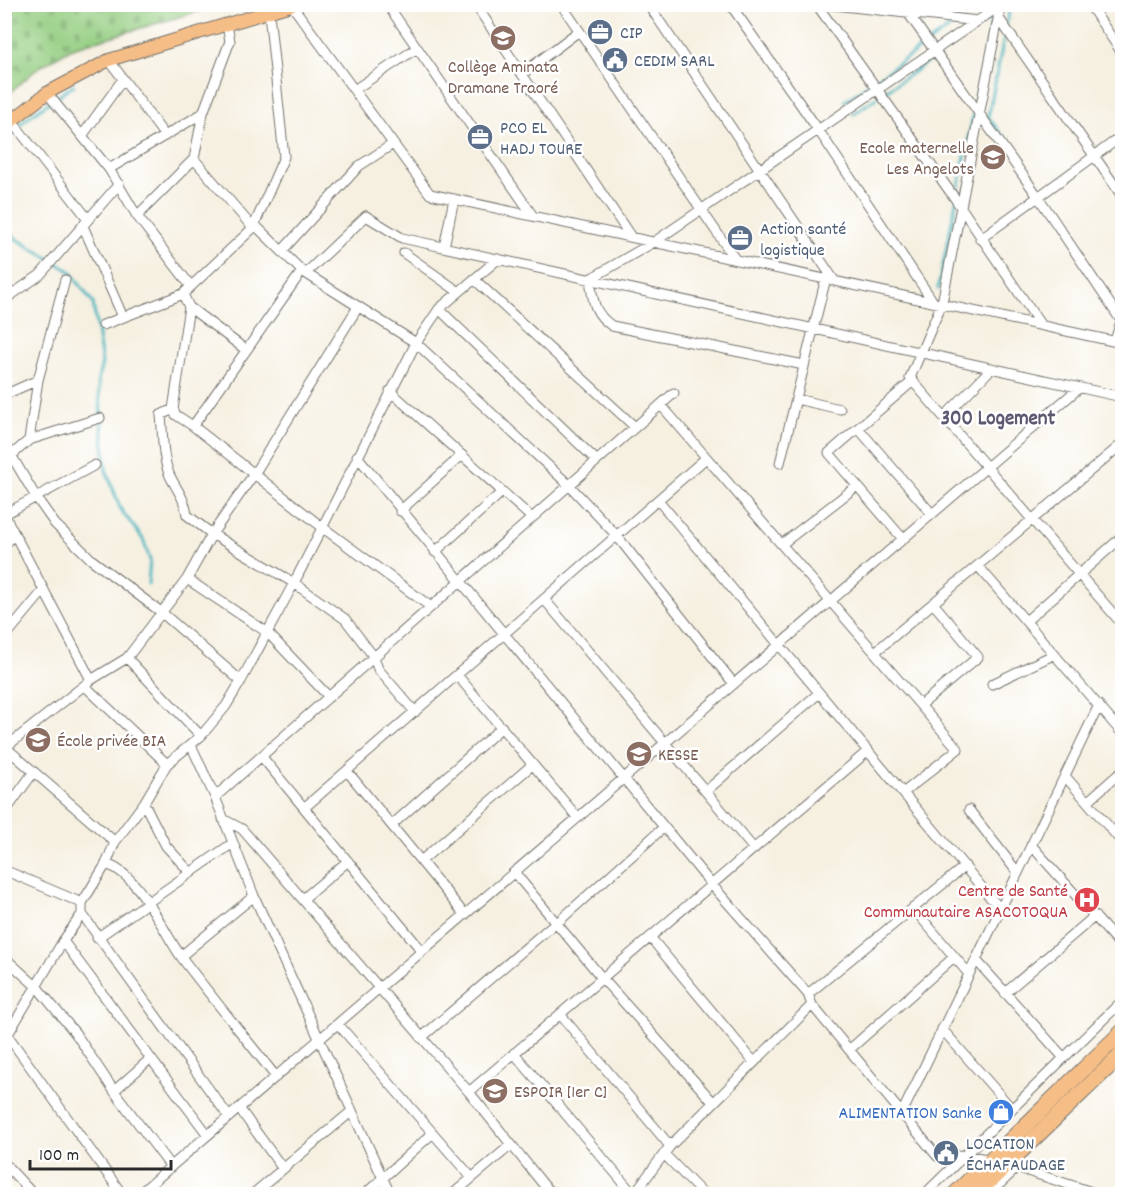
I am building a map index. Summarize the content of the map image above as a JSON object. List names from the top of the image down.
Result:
{
  "districts": ["300 Logement"],
  "places": {
    "office": ["CIP", "PCO EL HADJ TOURE", "Action santé logistique"],
    "school or university": [
      "Collège Aminata Dramane Traoré",
      "Ecole maternelle Les Angelots",
      "École privée BIA",
      "KESSE",
      "ESPOIR [1er C]"
    ],
    "public building": ["CEDIM SARL", "LOCATION ÉCHAFAUDAGE"],
    "hospital": ["Centre de Santé Communautaire ASACOTOQUA"],
    "shop": ["ALIMENTATION Sanke"]
  },
  "scale_bar": "100 m"
}
